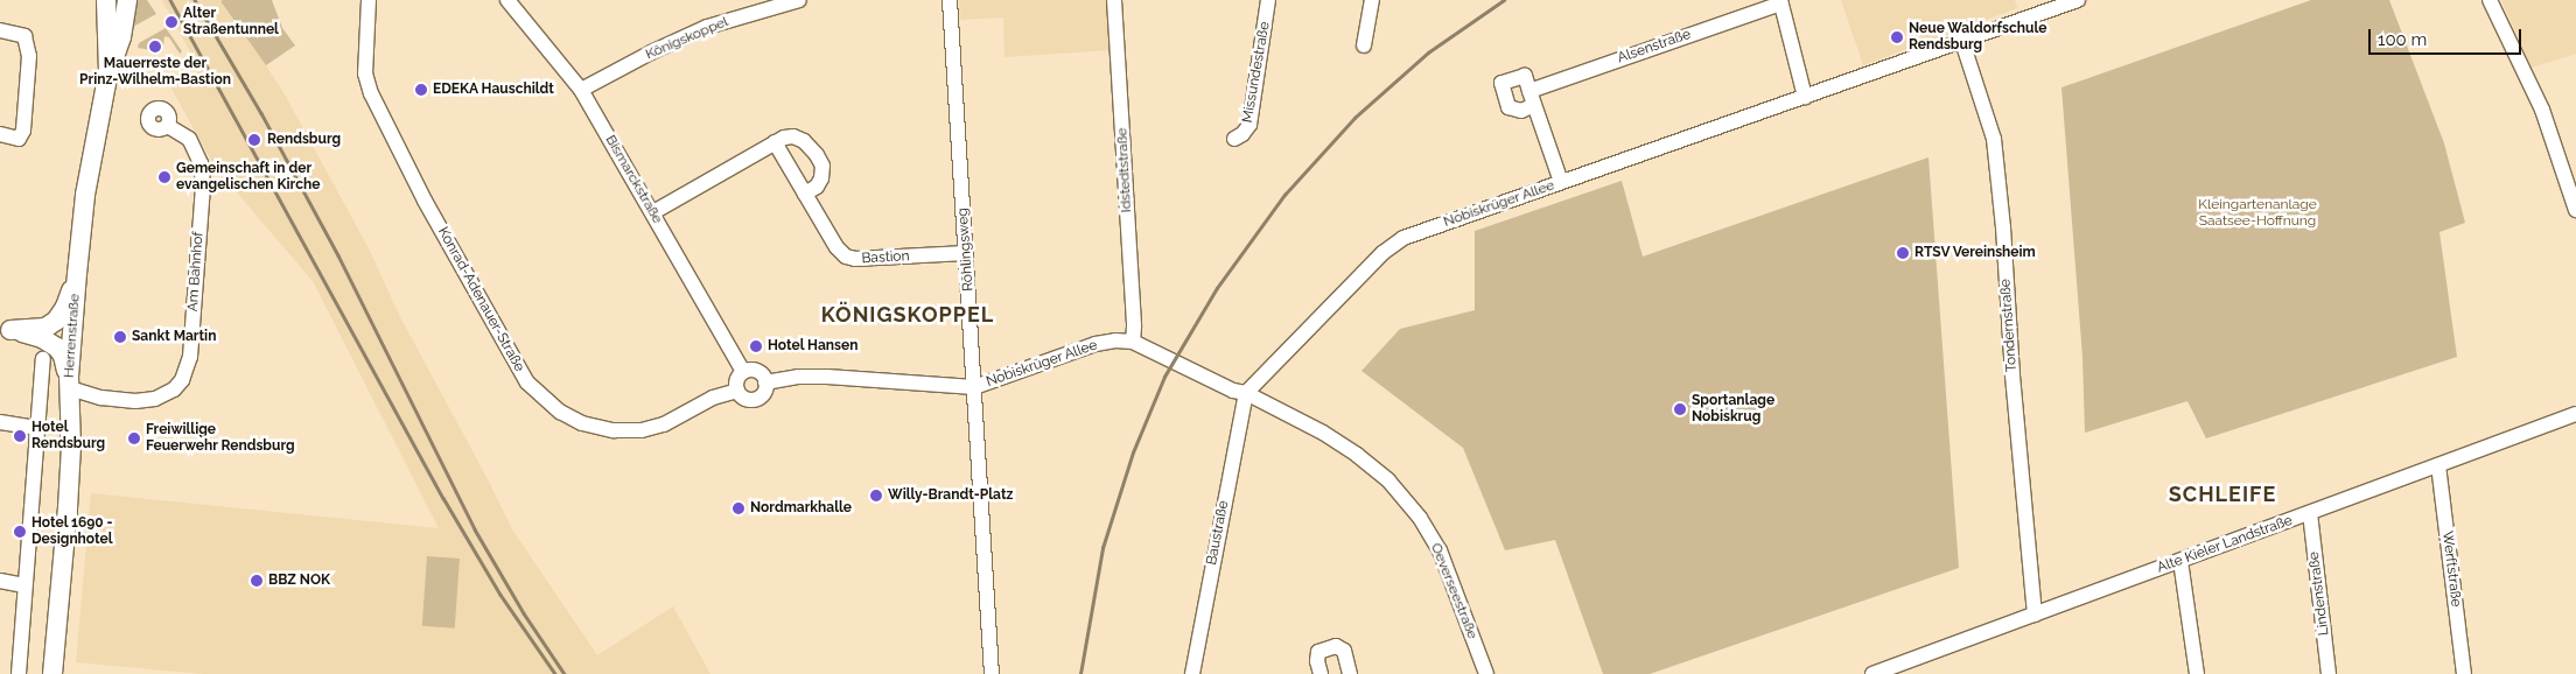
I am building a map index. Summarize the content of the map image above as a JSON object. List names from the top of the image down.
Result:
{
  "streets": {
    "main road": ["Herrenstraße"],
    "street": [
      "Königskoppel",
      "Alsenstraße",
      "Missundestraße",
      "Idstedtstraße",
      "Bismarckstraße",
      "Nobiskrüger Allee",
      "Röhlingsweg",
      "Bastion",
      "Am Bahnhof",
      "Konrad-Adenauer-Straße",
      "Tondernstraße",
      "Baustraße",
      "Alte Kieler Landstraße",
      "Werftstraße",
      "Oeverseestraße",
      "Lindenstraße"
    ]
  },
  "crossings": [
    ["Königskoppel", "Bismarckstraße"],
    ["Alsenstraße", "Nobiskrüger Allee"],
    ["Idstedtstraße", "Nobiskrüger Allee"],
    ["Bismarckstraße", "Konrad-Adenauer-Straße"],
    ["Nobiskrüger Allee", "Röhlingsweg"],
    ["Nobiskrüger Allee", "Tondernstraße"],
    ["Nobiskrüger Allee", "Baustraße"],
    ["Nobiskrüger Allee", "Oeverseestraße"],
    ["Röhlingsweg", "Bastion"],
    ["Am Bahnhof", "Herrenstraße"],
    ["Tondernstraße", "Alte Kieler Landstraße"],
    ["Baustraße", "Oeverseestraße"],
    ["Alte Kieler Landstraße", "Werftstraße"],
    ["Alte Kieler Landstraße", "Lindenstraße"]
  ],
  "districts": ["KÖNIGSKOPPEL", "SCHLEIFE"],
  "parks": ["Kleingartenanlage Saatsee-Hoffnung"],
  "places": [
    "Alter Straßentunnel",
    "Neue Waldorfschule Rendsburg",
    "Mauerreste der Prinz-Wilhelm-Bastion",
    "EDEKA Hauschildt",
    "Rendsburg",
    "Gemeinschaft in der evangelischen Kirche",
    "RTSV Vereinsheim",
    "Sankt Martin",
    "Hotel Hansen",
    "Sportanlage Nobiskrug",
    "Hotel Rendsburg",
    "Freiwillige Feuerwehr Rendsburg",
    "Willy-Brandt-Platz",
    "Nordmarkhalle",
    "Hotel 1690 - Designhotel",
    "BBZ NOK"
  ],
  "scale_bar": "100 m"
}
